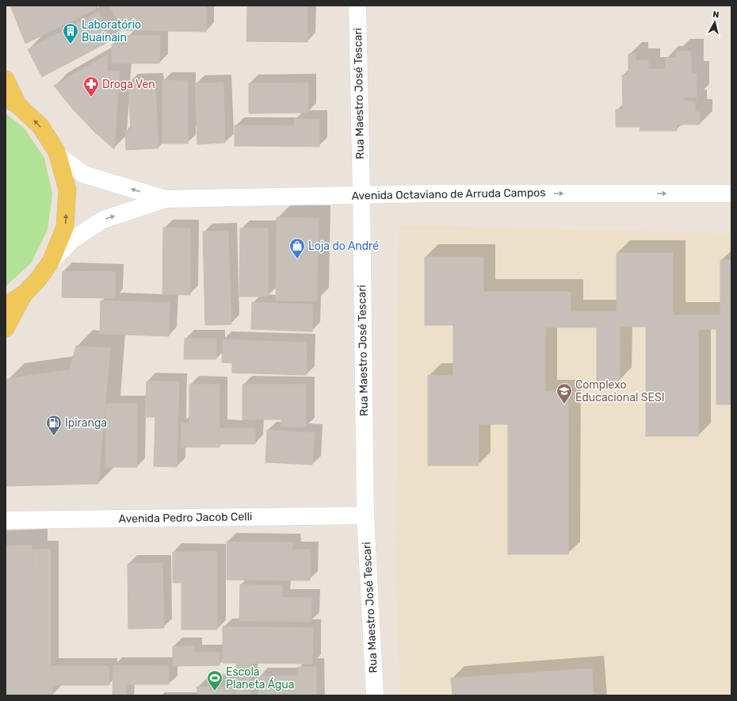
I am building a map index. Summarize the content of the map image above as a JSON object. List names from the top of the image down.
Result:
{
  "streets": {
    "street": ["Rua Maestro José Tescari", "Avenida Octaviano de Arruda Campos", "Avenida Pedro Jacob Celli"]
  },
  "crossings": [
    ["Rua Maestro José Tescari", "Avenida Octaviano de Arruda Campos"],
    ["Rua Maestro José Tescari", "Avenida Pedro Jacob Celli"]
  ],
  "places": {
    "building": ["Laboratório Buainain"],
    "pharmacy": ["Droga Ven"],
    "shop": ["Loja do André"],
    "school or university": ["Complexo Educacional SESI"],
    "fuel station": ["Ipiranga"],
    "sports": ["Escola Planeta Água"]
  },
  "north": "top"
}
